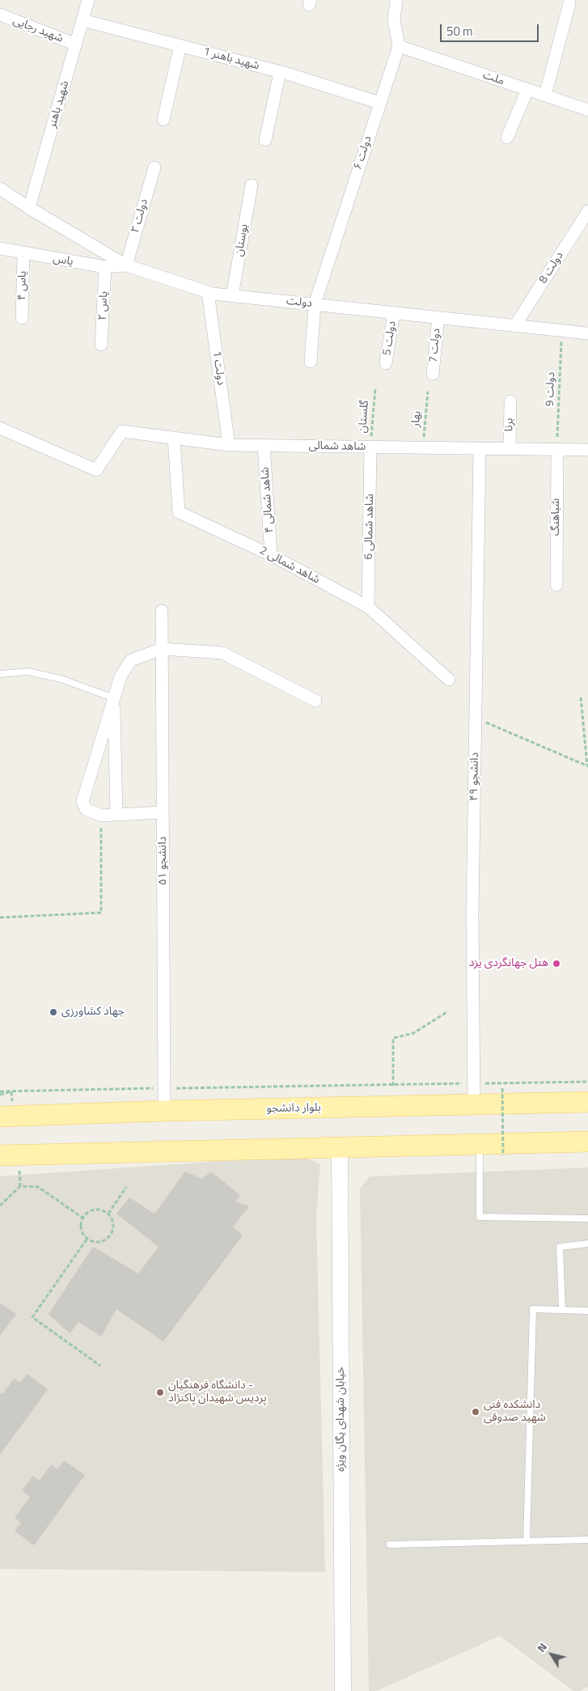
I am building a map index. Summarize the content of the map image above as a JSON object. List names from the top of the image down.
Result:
{
  "streets": {
    "main road": ["بلوار دانشجو"],
    "street": [
      "شهید رجایی",
      "شهید باهنر 1",
      "ملت",
      "شهید باهنر",
      "دولت ۶",
      "دولت ۲",
      "بوستان",
      "یاس",
      "دولت 8",
      "یاس ۴",
      "دولت",
      "یاس ۲",
      "دولت 5",
      "دولت 7",
      "دولت 1",
      "برنا",
      "شاهد شمالی",
      "شاهد شمالی ۴",
      "شباهنگ",
      "شاهد شمالی 6",
      "شاهد شمالی 2",
      "دانشجو ۴۹",
      "دانشجو ۵۱",
      "خیابان شهدای یگان ویژه"
    ],
    "path": ["دولت 9", "گلستان", "بهار"]
  },
  "crossings": [
    ["شهید رجایی", "شهید باهنر"],
    ["شهید باهنر 1", "شهید باهنر"],
    ["شهید باهنر 1", "دولت ۶"],
    ["ملت", "دولت ۶"],
    ["شهید باهنر", "دولت"],
    ["دولت ۶", "دولت"],
    ["دولت ۲", "یاس"],
    ["دولت ۲", "دولت"],
    ["بوستان", "دولت"],
    ["یاس", "یاس ۴"],
    ["یاس", "دولت"],
    ["یاس", "یاس ۲"],
    ["دولت 8", "دولت"],
    ["دولت", "دولت 5"],
    ["دولت", "دولت 7"],
    ["دولت", "دولت 1"],
    ["دولت", "دولت 9"],
    ["دولت 1", "شاهد شمالی"],
    ["دولت 9", "شاهد شمالی"],
    ["دولت 9", "شباهنگ"],
    ["گلستان", "شاهد شمالی"],
    ["گلستان", "شاهد شمالی 6"],
    ["بهار", "شاهد شمالی"],
    ["برنا", "شاهد شمالی"],
    ["شاهد شمالی", "شاهد شمالی ۴"],
    ["شاهد شمالی", "شباهنگ"],
    ["شاهد شمالی", "شاهد شمالی 6"],
    ["شاهد شمالی", "شاهد شمالی 2"],
    ["شاهد شمالی", "دانشجو ۴۹"],
    ["شاهد شمالی ۴", "شاهد شمالی 2"],
    ["شاهد شمالی 6", "شاهد شمالی 2"],
    ["دانشجو ۴۹", "بلوار دانشجو"],
    ["دانشجو ۵۱", "بلوار دانشجو"]
  ],
  "places": [
    "هتل جهانگردی یزد",
    "جهاد کشاورزی",
    "دانشگاه فرهنگیان - پردیس شهیدان پاکنژاد",
    "دانشکده فنی شهید صدوقی"
  ],
  "scale_bar": "50 m",
  "north": "top left"
}
